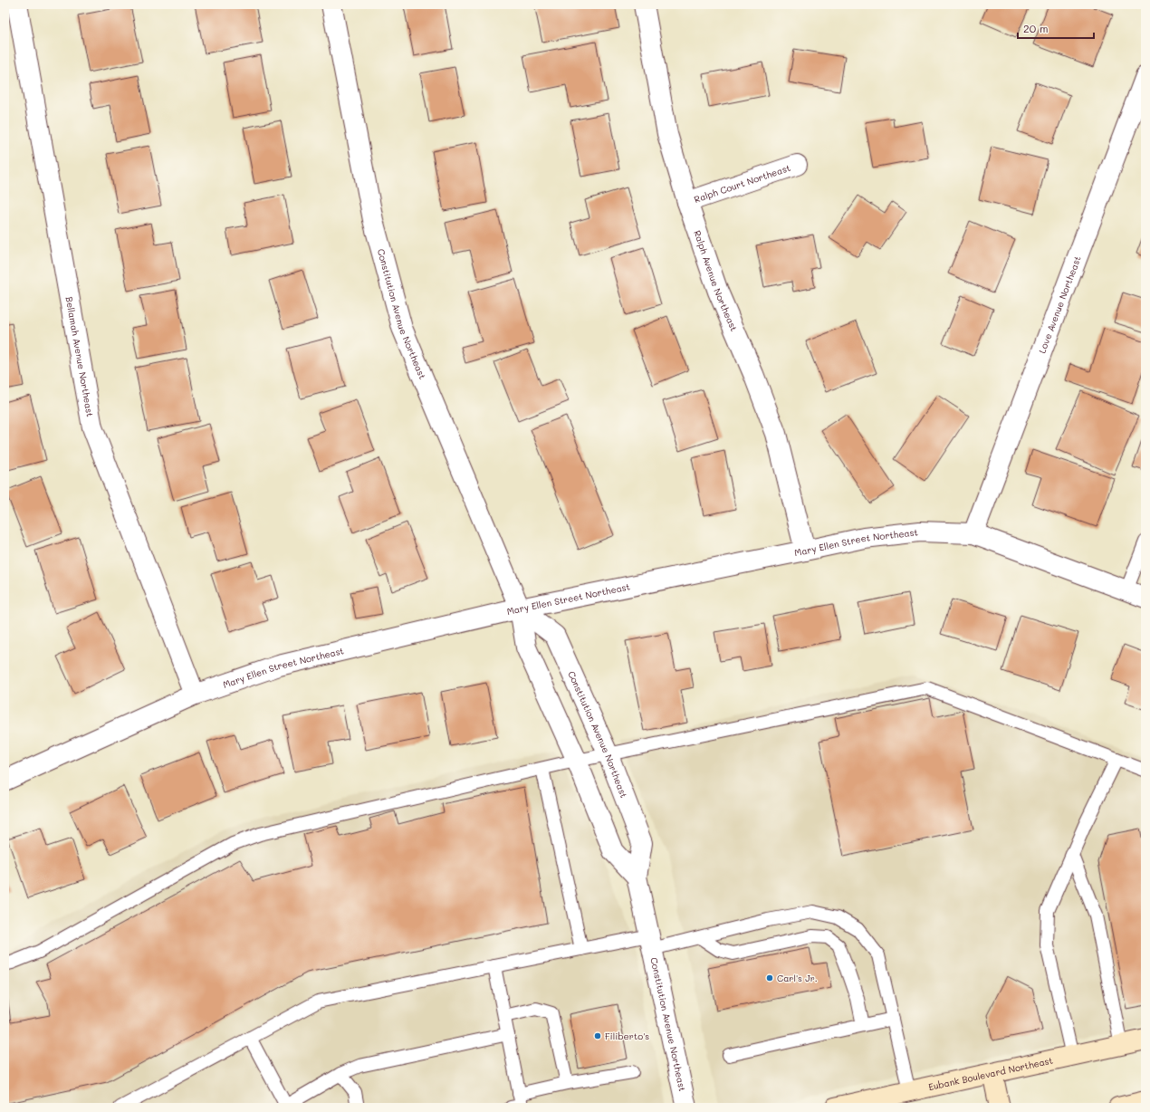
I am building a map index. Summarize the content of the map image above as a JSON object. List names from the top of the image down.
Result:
{
  "streets": {
    "main road": ["Eubank Boulevard Northeast"],
    "street": [
      "Ralph Court Northeast",
      "Ralph Avenue Northeast",
      "Love Avenue Northeast",
      "Constitution Avenue Northeast",
      "Bellamah Avenue Northeast",
      "Mary Ellen Street Northeast"
    ]
  },
  "crossings": [
    ["Ralph Court Northeast", "Ralph Avenue Northeast"],
    ["Ralph Avenue Northeast", "Mary Ellen Street Northeast"],
    ["Love Avenue Northeast", "Mary Ellen Street Northeast"],
    ["Constitution Avenue Northeast", "Mary Ellen Street Northeast"],
    ["Bellamah Avenue Northeast", "Mary Ellen Street Northeast"]
  ],
  "places": ["Carl's Jr.", "Filiberto's"],
  "scale_bar": "20 m"
}
